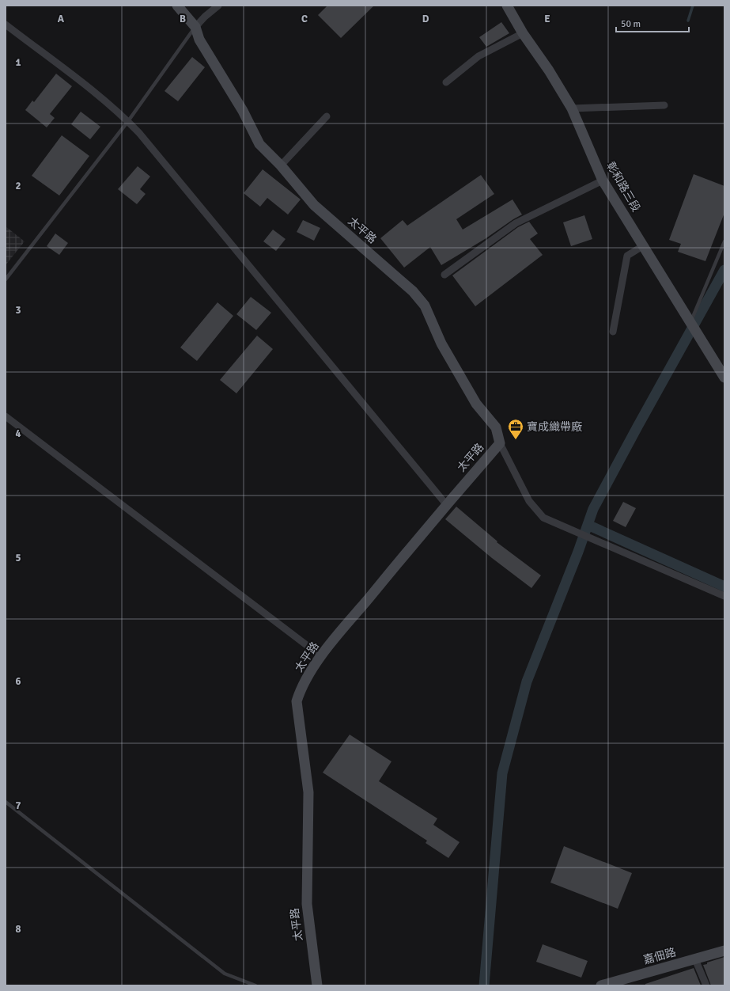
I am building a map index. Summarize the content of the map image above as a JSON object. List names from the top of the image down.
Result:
{
  "streets": {
    "street": ["彰和路三段", "太平路", "嘉佃路"]
  },
  "places": {
    "office": ["寶成織帶廠"]
  },
  "scale_bar": "50 m",
  "grid": {
    "columns": [
      "A",
      "B",
      "C",
      "D",
      "E"
    ],
    "rows": [
      "1",
      "2",
      "3",
      "4",
      "5",
      "6",
      "7",
      "8"
    ]
  }
}
